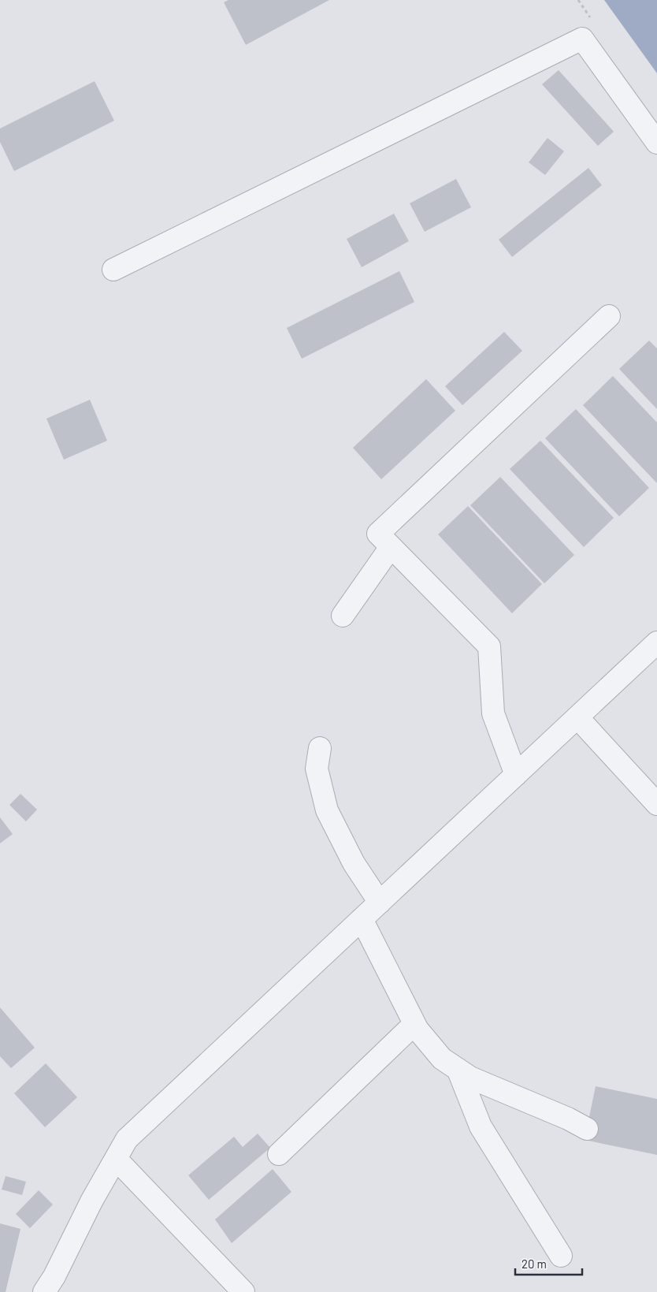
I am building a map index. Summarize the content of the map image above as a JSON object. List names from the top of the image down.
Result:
{
  "scale_bar": "20 m"
}
